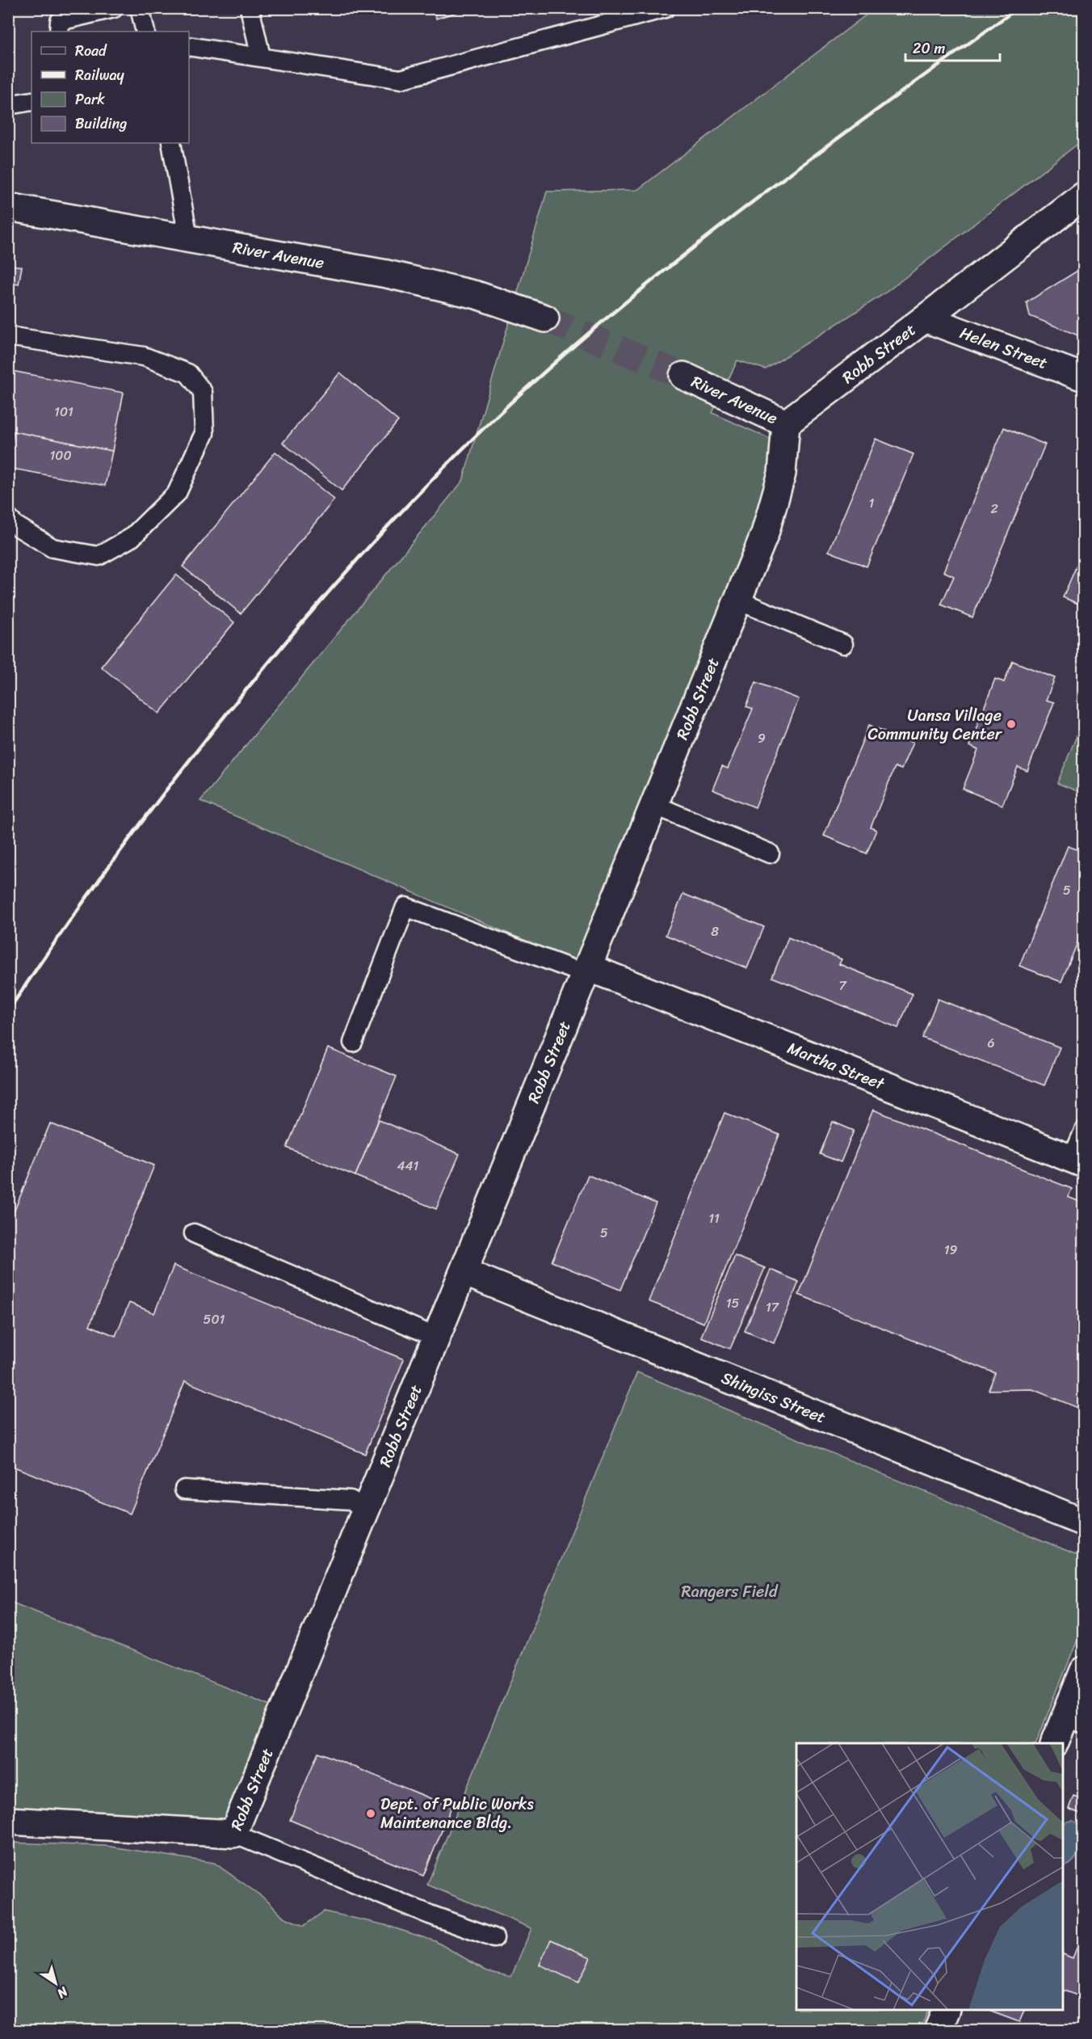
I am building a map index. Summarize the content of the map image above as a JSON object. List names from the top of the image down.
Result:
{
  "streets": {
    "street": [
      "River Avenue",
      "Helen Street",
      "Robb Street",
      "Martha Street",
      "Shingiss Street"
    ]
  },
  "crossings": [
    ["River Avenue", "Robb Street"],
    ["Helen Street", "Robb Street"],
    ["Robb Street", "Martha Street"],
    ["Robb Street", "Shingiss Street"]
  ],
  "parks": ["Rangers Field"],
  "places": ["Uansa Village Community Center", "Dept. of Public Works Maintenance Bldg."],
  "house_numbers": [
    "101",
    "100",
    "1",
    "2",
    "9",
    "5",
    "8",
    "7",
    "6",
    "441",
    "11",
    "5",
    "19",
    "15",
    "17",
    "501"
  ],
  "legend": [
    "Road",
    "Railway",
    "Park",
    "Building"
  ],
  "scale_bar": "20 m",
  "north": "bottom right"
}
